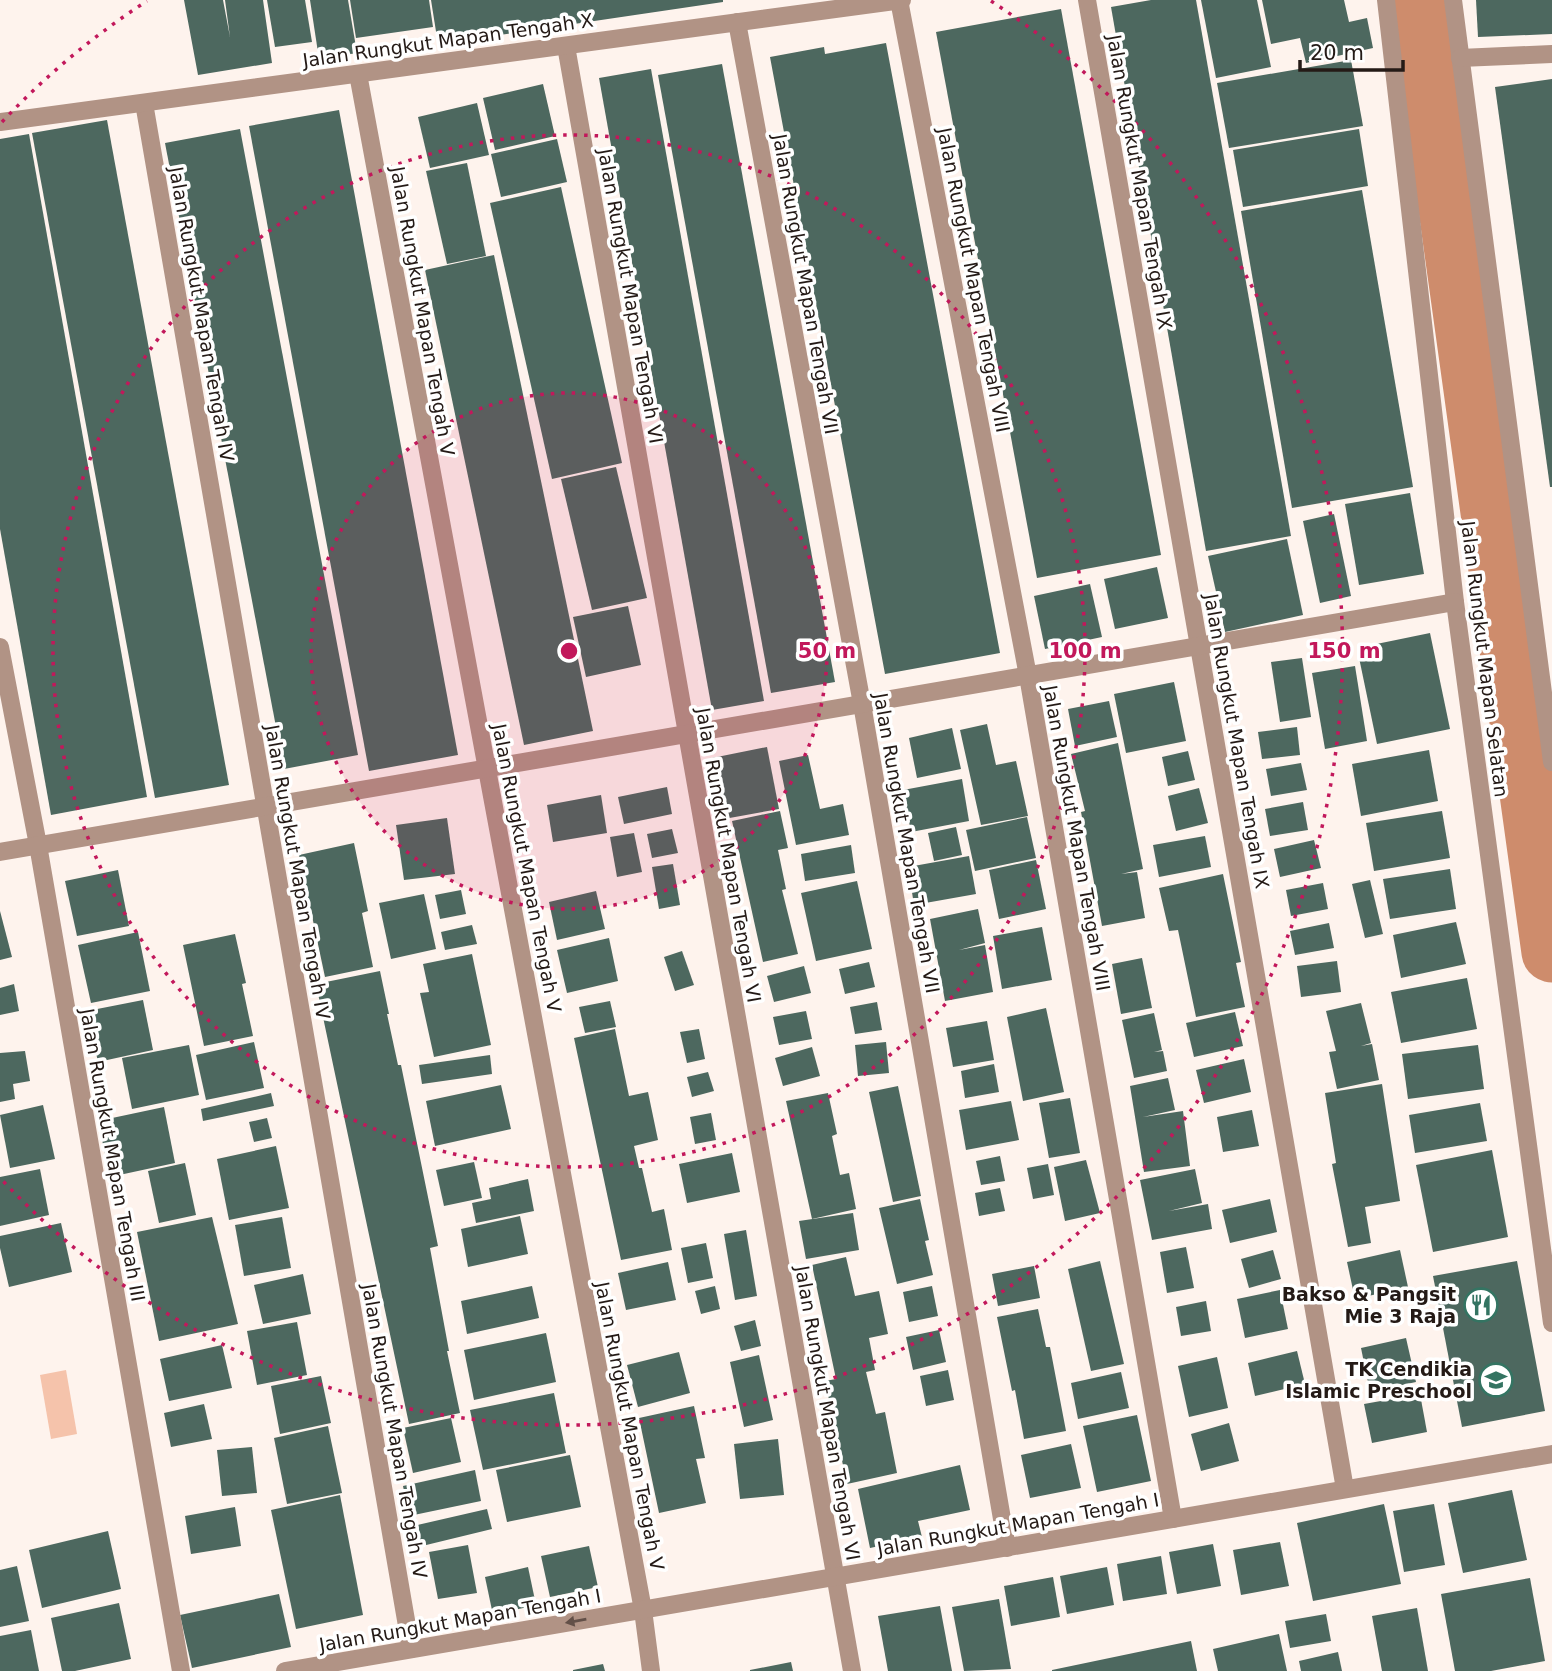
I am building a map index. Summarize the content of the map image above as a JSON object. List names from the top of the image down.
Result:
{
  "streets": {
    "street": [
      "Jalan Rungkut Mapan Tengah X",
      "Jalan Rungkut Mapan Tengah IX",
      "Jalan Rungkut Mapan Tengah VIII",
      "Jalan Rungkut Mapan Tengah VII",
      "Jalan Rungkut Mapan Tengah VI",
      "Jalan Rungkut Mapan Tengah V",
      "Jalan Rungkut Mapan Tengah IV",
      "Jalan Rungkut Mapan Selatan",
      "Jalan Rungkut Mapan Tengah III",
      "Jalan Rungkut Mapan Tengah I"
    ]
  },
  "crossings": [
    ["Jalan Rungkut Mapan Tengah X", "Jalan Rungkut Mapan Tengah VIII"],
    ["Jalan Rungkut Mapan Tengah X", "Jalan Rungkut Mapan Tengah VII"],
    ["Jalan Rungkut Mapan Tengah X", "Jalan Rungkut Mapan Tengah VI"],
    ["Jalan Rungkut Mapan Tengah X", "Jalan Rungkut Mapan Tengah V"],
    ["Jalan Rungkut Mapan Tengah X", "Jalan Rungkut Mapan Tengah IV"],
    ["Jalan Rungkut Mapan Tengah IX", "Jalan Rungkut Mapan Tengah I"],
    ["Jalan Rungkut Mapan Tengah VIII", "Jalan Rungkut Mapan Tengah I"],
    ["Jalan Rungkut Mapan Tengah VII", "Jalan Rungkut Mapan Tengah I"],
    ["Jalan Rungkut Mapan Tengah VI", "Jalan Rungkut Mapan Tengah I"],
    ["Jalan Rungkut Mapan Tengah V", "Jalan Rungkut Mapan Tengah I"],
    ["Jalan Rungkut Mapan Tengah IV", "Jalan Rungkut Mapan Tengah I"]
  ],
  "places": {
    "restaurant": ["Bakso & Pangsit Mie 3 Raja"],
    "school or university": ["TK Cendikia Islamic Preschool"]
  },
  "scale_bar": "20 m",
  "rings": ["50 m", "100 m", "150 m"]
}
